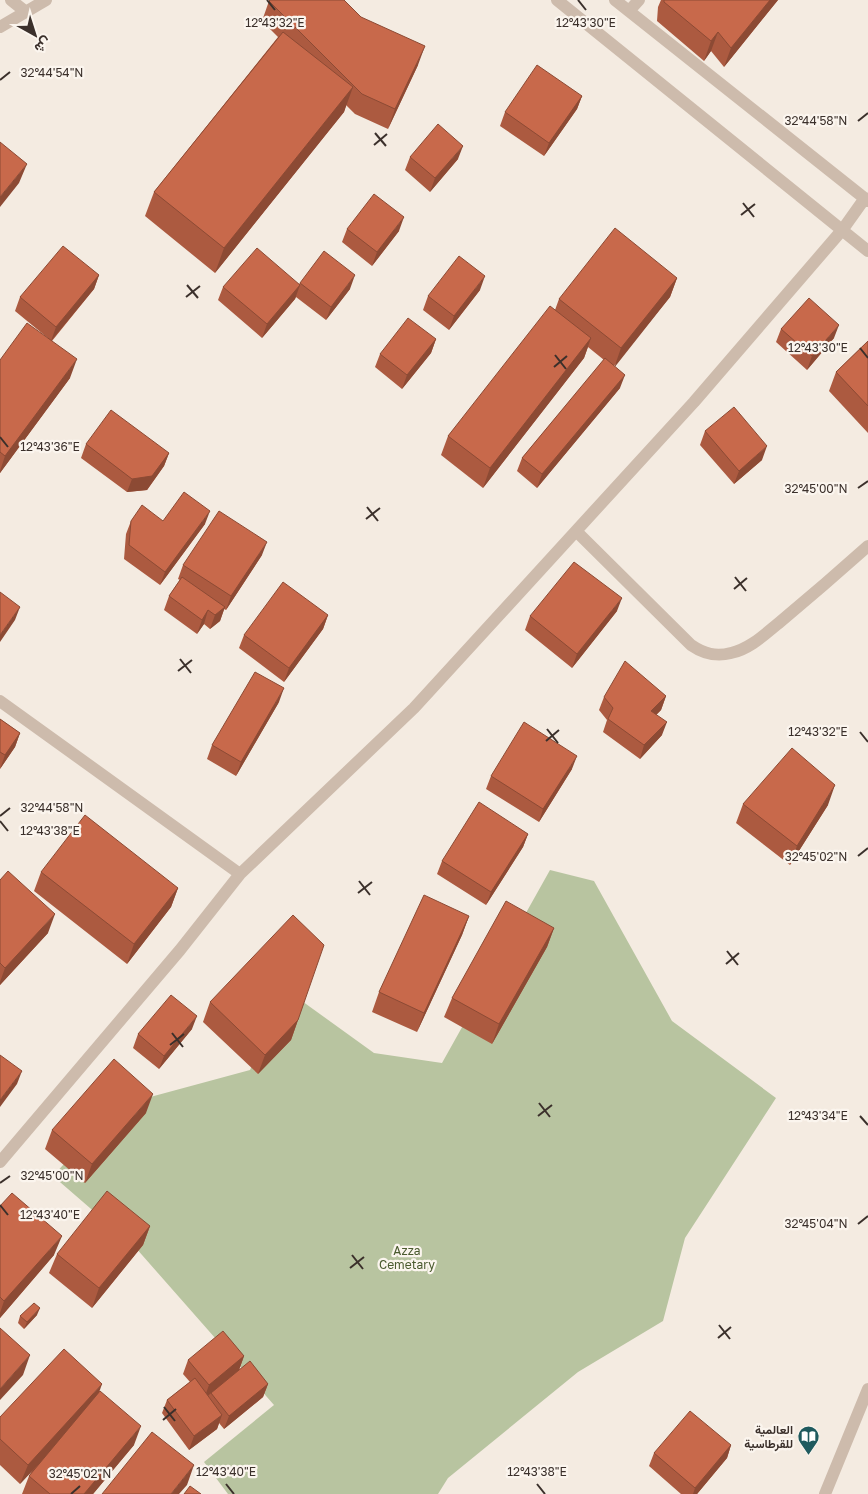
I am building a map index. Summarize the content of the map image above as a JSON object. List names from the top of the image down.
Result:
{
  "parks": ["Azza Cemetary"],
  "places": {
    "library": ["العالمية للقرطاسية"]
  },
  "north": "bottom right",
  "coordinates": [
    "12°43'32\"E",
    "12°43'30\"E",
    "32°44'54\"N",
    "32°44'58\"N",
    "12°43'36\"E",
    "32°45'00\"N",
    "12°43'38\"E",
    "32°45'02\"N",
    "12°43'34\"E",
    "12°43'40\"E",
    "32°45'04\"N"
  ]
}
